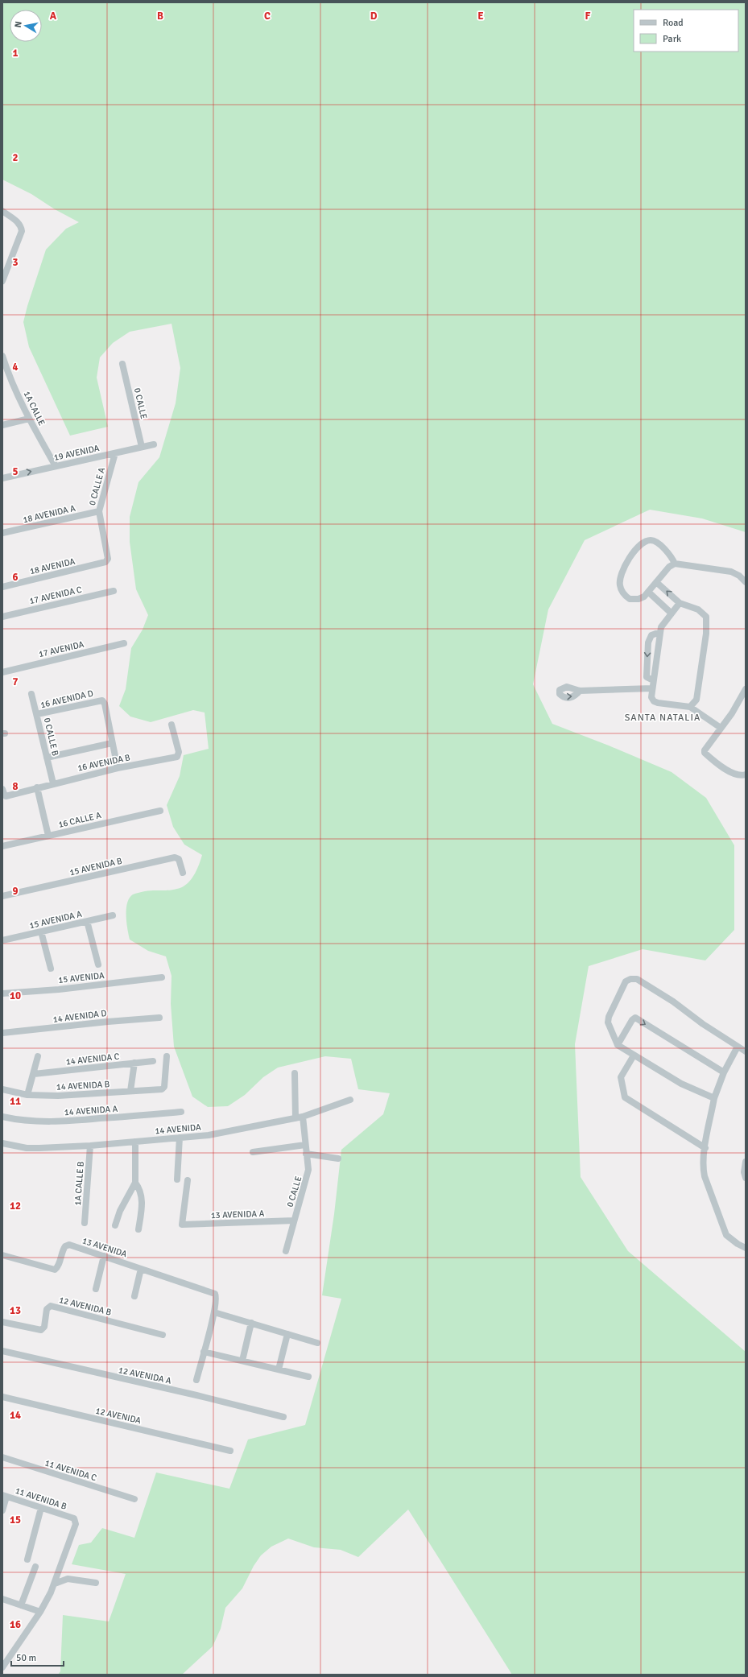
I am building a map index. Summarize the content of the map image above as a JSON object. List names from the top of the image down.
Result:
{
  "streets": {
    "street": [
      "0 CALLE",
      "1A CALLE",
      "19 AVENIDA",
      "0 CALLE A",
      "18 AVENIDA A",
      "18 AVENIDA",
      "17 AVENIDA C",
      "17 AVENIDA",
      "16 AVENIDA D",
      "0 CALLE B",
      "16 AVENIDA B",
      "16 CALLE A",
      "15 AVENIDA B",
      "15 AVENIDA A",
      "15 AVENIDA",
      "14 AVENIDA D",
      "14 AVENIDA C",
      "14 AVENIDA B",
      "14 AVENIDA A",
      "14 AVENIDA",
      "1A CALLE B",
      "13 AVENIDA A",
      "13 AVENIDA",
      "12 AVENIDA B",
      "12 AVENIDA A",
      "12 AVENIDA",
      "11 AVENIDA C",
      "11 AVENIDA B"
    ]
  },
  "crossings": [
    ["0 CALLE", "19 AVENIDA"],
    ["0 CALLE", "14 AVENIDA"],
    ["0 CALLE", "13 AVENIDA A"],
    ["1A CALLE", "19 AVENIDA"],
    ["19 AVENIDA", "0 CALLE A"],
    ["0 CALLE A", "18 AVENIDA A"],
    ["0 CALLE A", "18 AVENIDA"],
    ["16 AVENIDA D", "0 CALLE B"],
    ["0 CALLE B", "16 AVENIDA B"],
    ["14 AVENIDA", "1A CALLE B"]
  ],
  "districts": ["SANTA NATALIA"],
  "legend": ["Road", "Park"],
  "scale_bar": "50 m",
  "north": "left",
  "grid": {
    "columns": [
      "A",
      "B",
      "C",
      "D",
      "E",
      "F"
    ],
    "rows": [
      "1",
      "2",
      "3",
      "4",
      "5",
      "6",
      "7",
      "8",
      "9",
      "10",
      "11",
      "12",
      "13",
      "14",
      "15",
      "16"
    ]
  }
}
